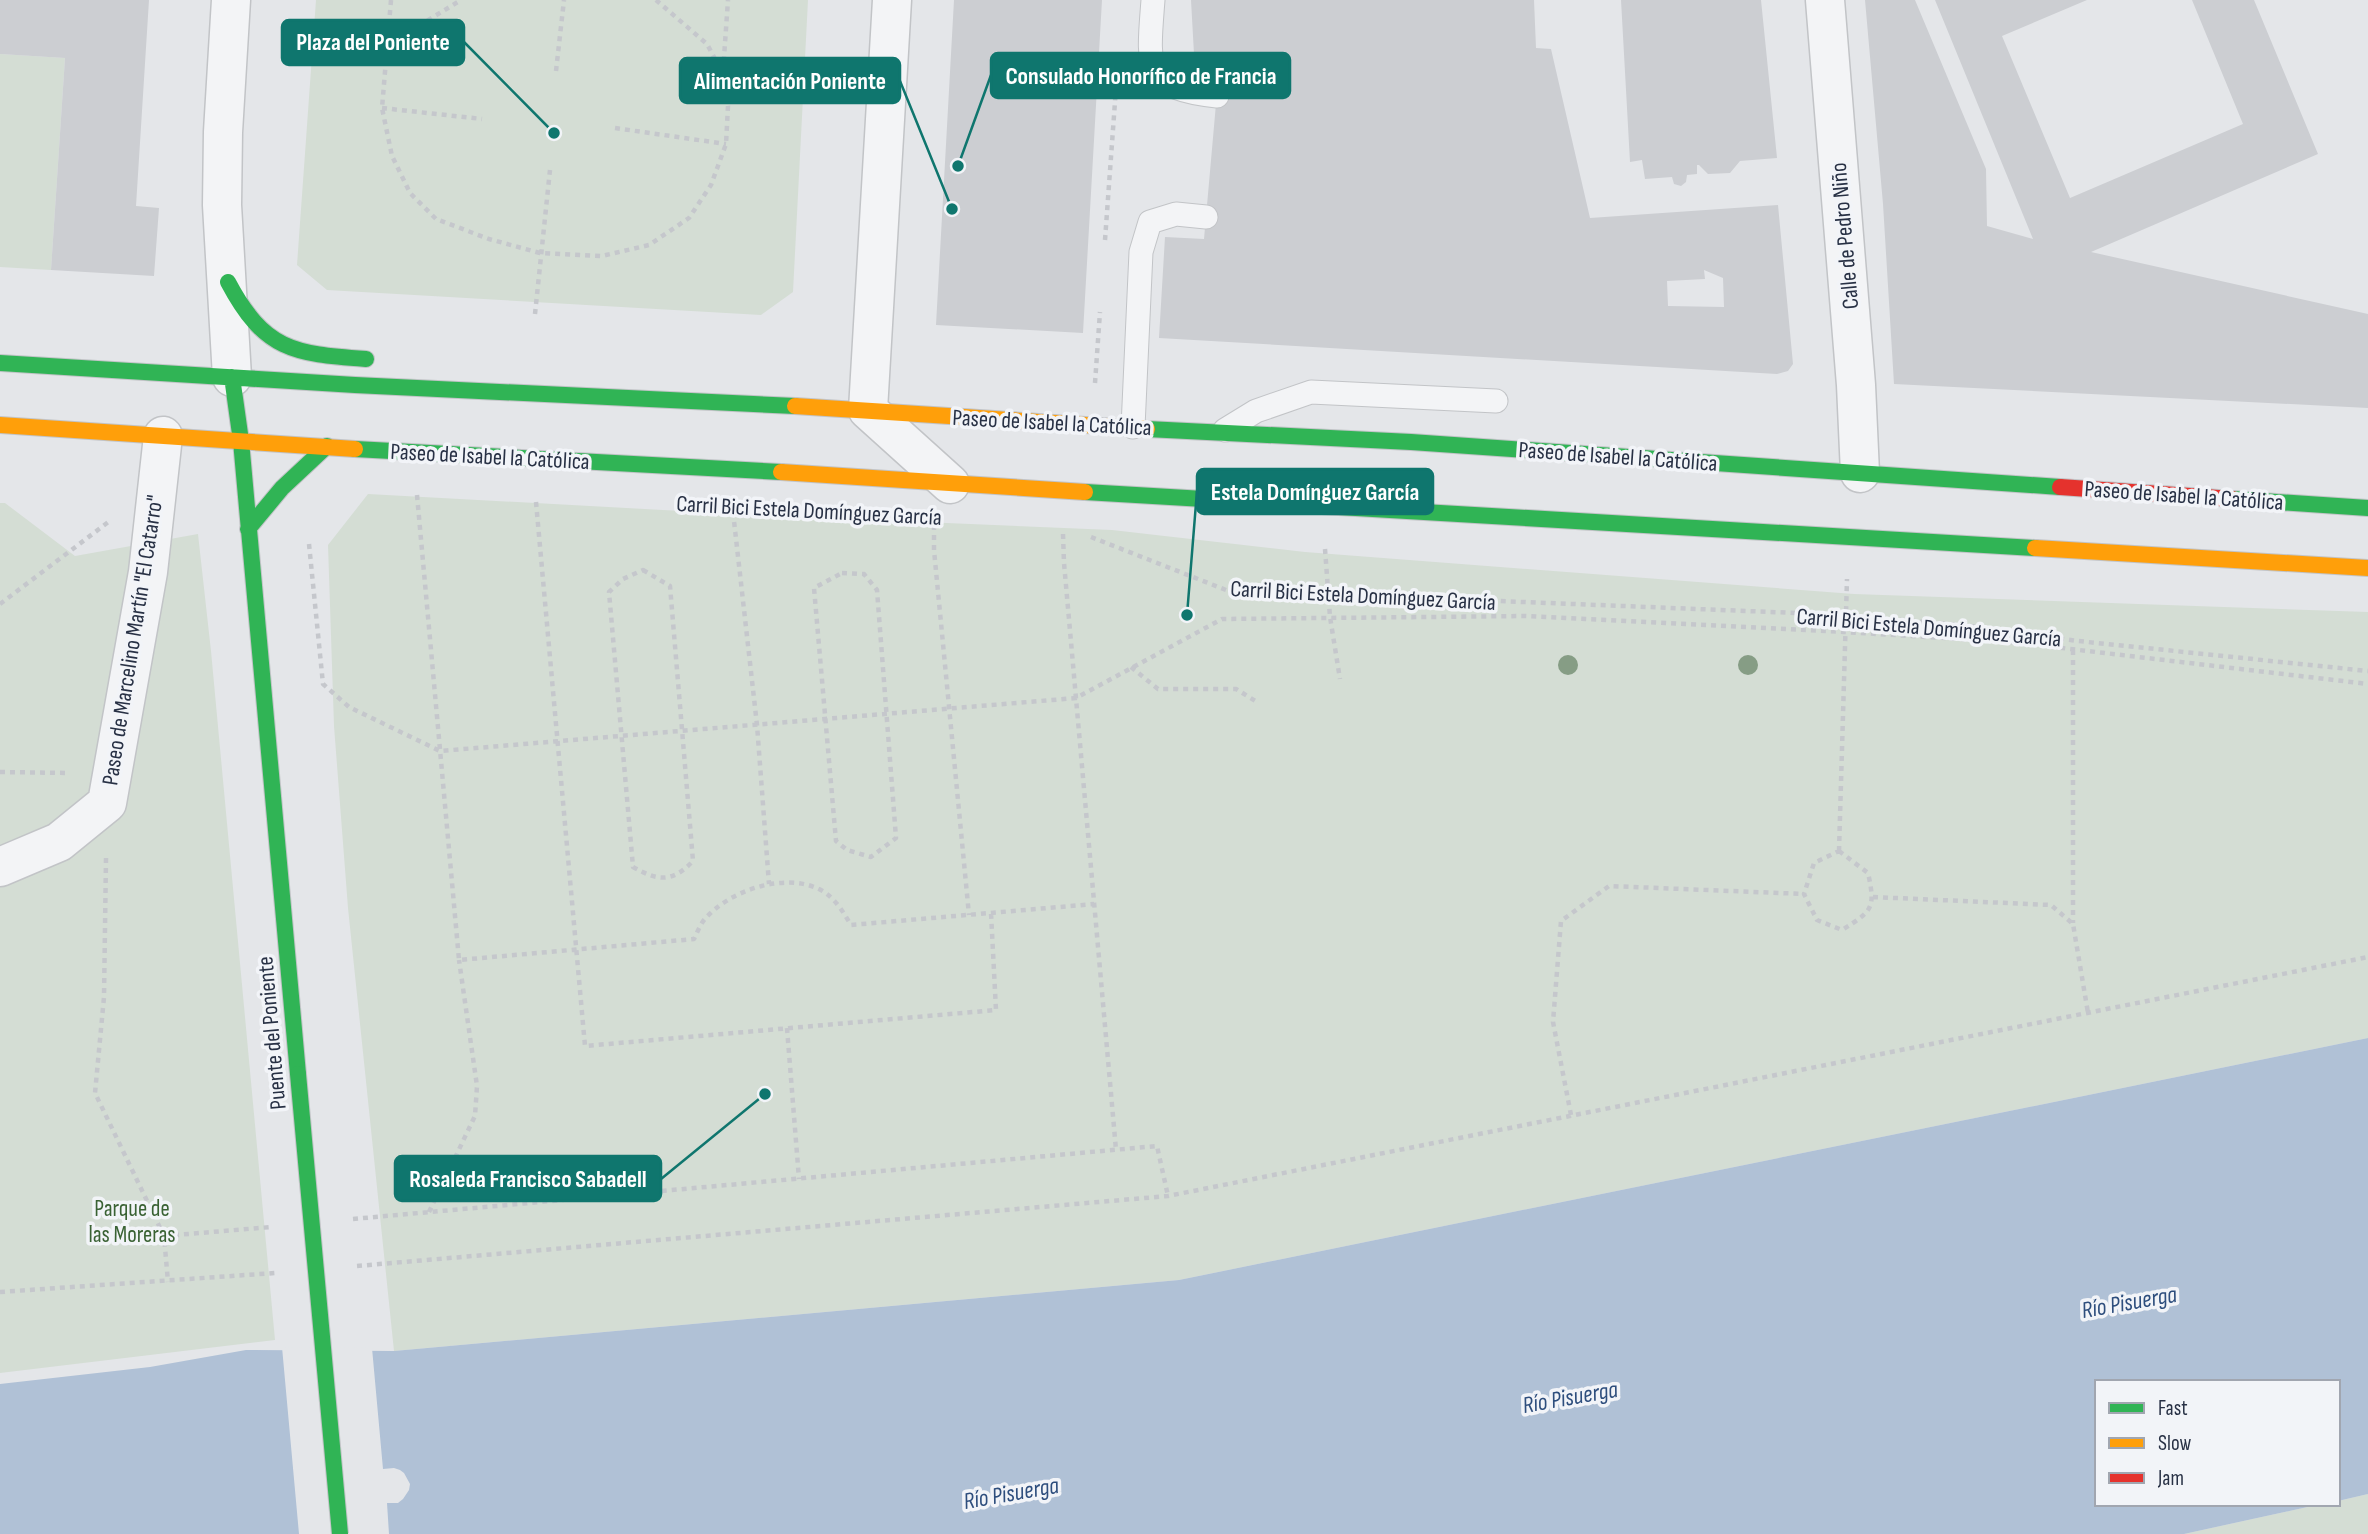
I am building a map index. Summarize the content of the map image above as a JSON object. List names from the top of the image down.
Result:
{
  "streets": {
    "main road": ["Paseo de Isabel la Católica", "Puente del Poniente"],
    "street": ["Calle de Pedro Niño", "Paseo de Marcelino Martín \"El Catarro\""],
    "path": ["Carril Bici Estela Domínguez García"]
  },
  "crossings": [
    ["Calle de Pedro Niño", "Paseo de Isabel la Católica"],
    ["Paseo de Isabel la Católica", "Paseo de Marcelino Martín \"El Catarro\""],
    ["Paseo de Isabel la Católica", "Puente del Poniente"]
  ],
  "water": ["Río Pisuerga"],
  "parks": ["Parque de las Moreras"],
  "places": [
    "Plaza del Poniente",
    "Consulado Honorífico de Francia",
    "Alimentación Poniente",
    "Estela Domínguez García",
    "Rosaleda Francisco Sabadell"
  ],
  "legend": ["Fast", "Slow", "Jam"]
}
